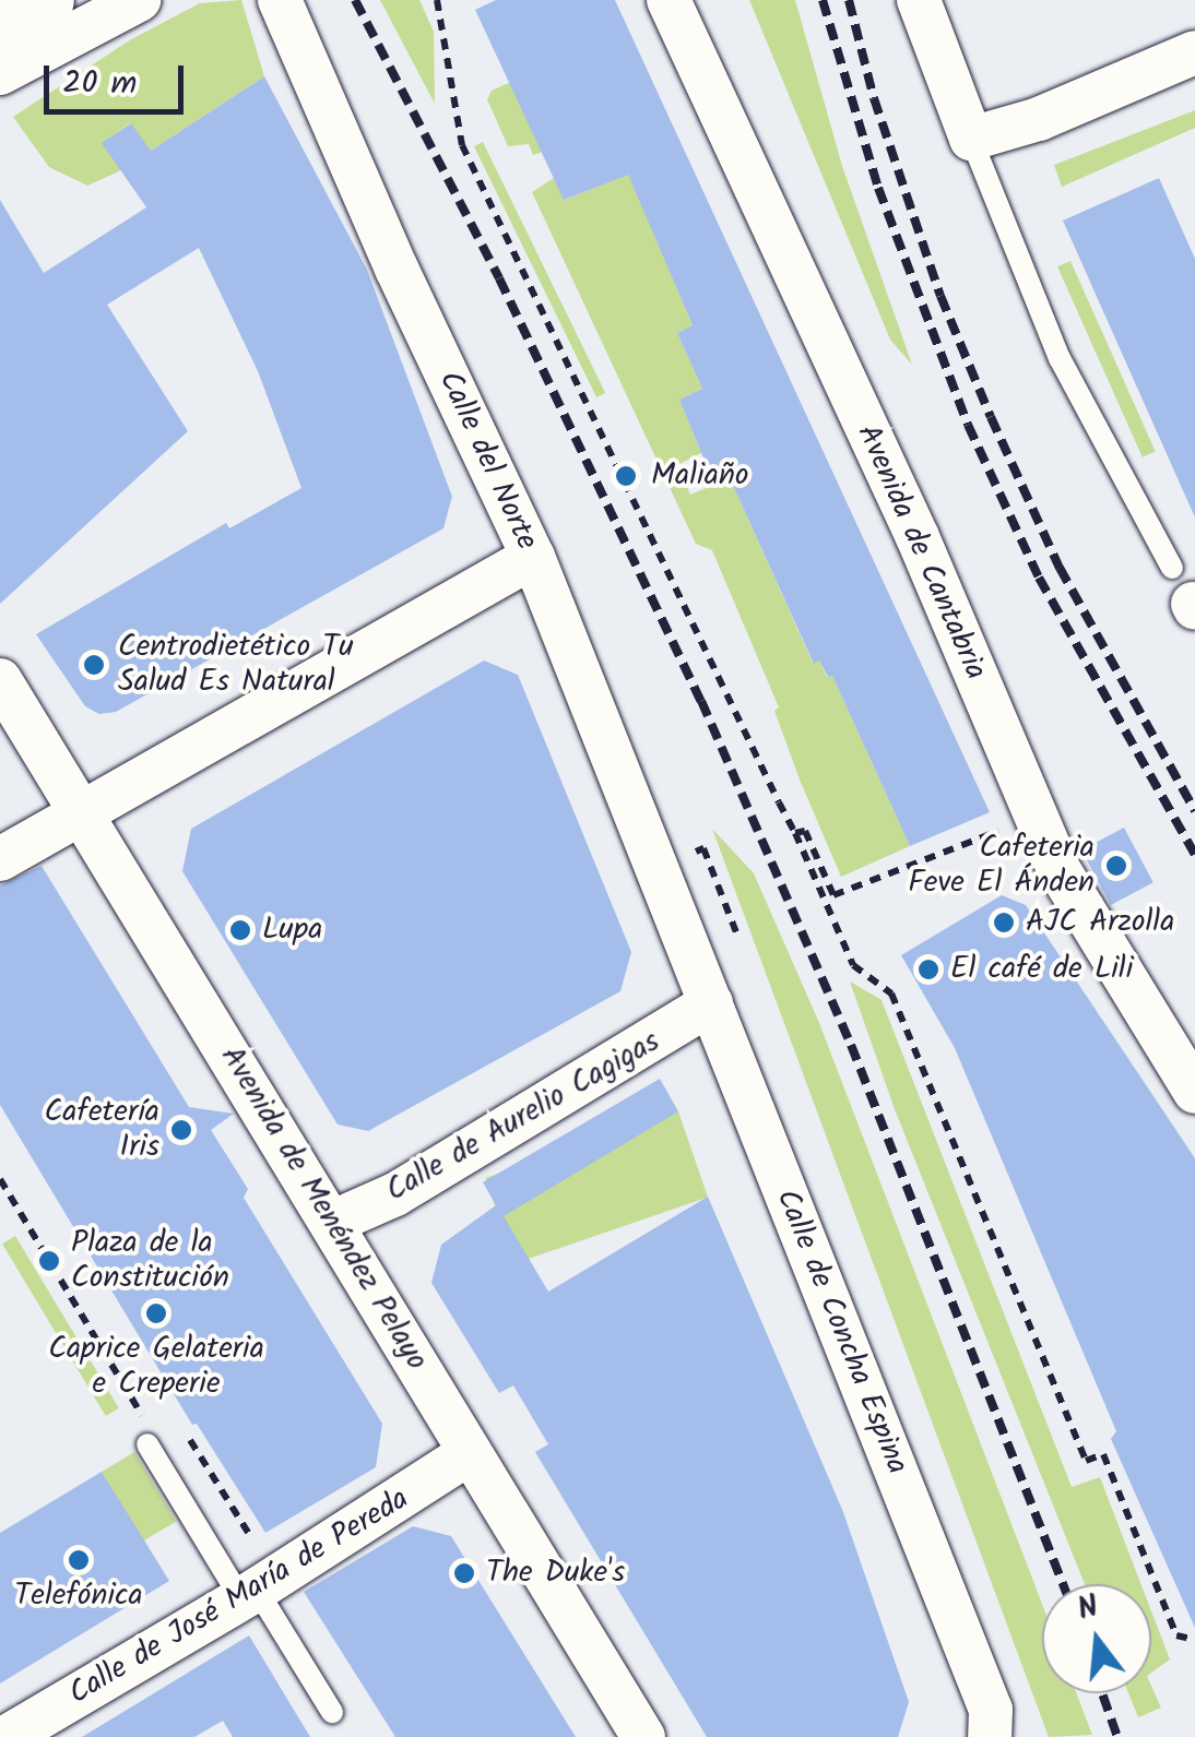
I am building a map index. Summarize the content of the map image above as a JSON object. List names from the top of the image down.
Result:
{
  "streets": {
    "street": [
      "Calle del Norte",
      "Avenida de Cantabria",
      "Calle de Aurelio Cagigas",
      "Avenida de Menéndez Pelayo",
      "Calle de Concha Espina",
      "Calle de José María de Pereda"
    ]
  },
  "crossings": [
    ["Calle del Norte", "Calle de Concha Espina"],
    ["Calle de Aurelio Cagigas", "Avenida de Menéndez Pelayo"],
    ["Calle de Aurelio Cagigas", "Calle de Concha Espina"],
    ["Avenida de Menéndez Pelayo", "Calle de José María de Pereda"]
  ],
  "places": [
    "Maliaño",
    "Centrodietético Tu Salud Es Natural",
    "Cafeteria Feve El Ánden",
    "AJC Arzolla",
    "Lupa",
    "El café de Lili",
    "Cafetería Iris",
    "Plaza de la Constitución",
    "Caprice Gelateria e Creperie",
    "Telefónica",
    "The Duke's"
  ],
  "scale_bar": "20 m",
  "north": "top"
}
